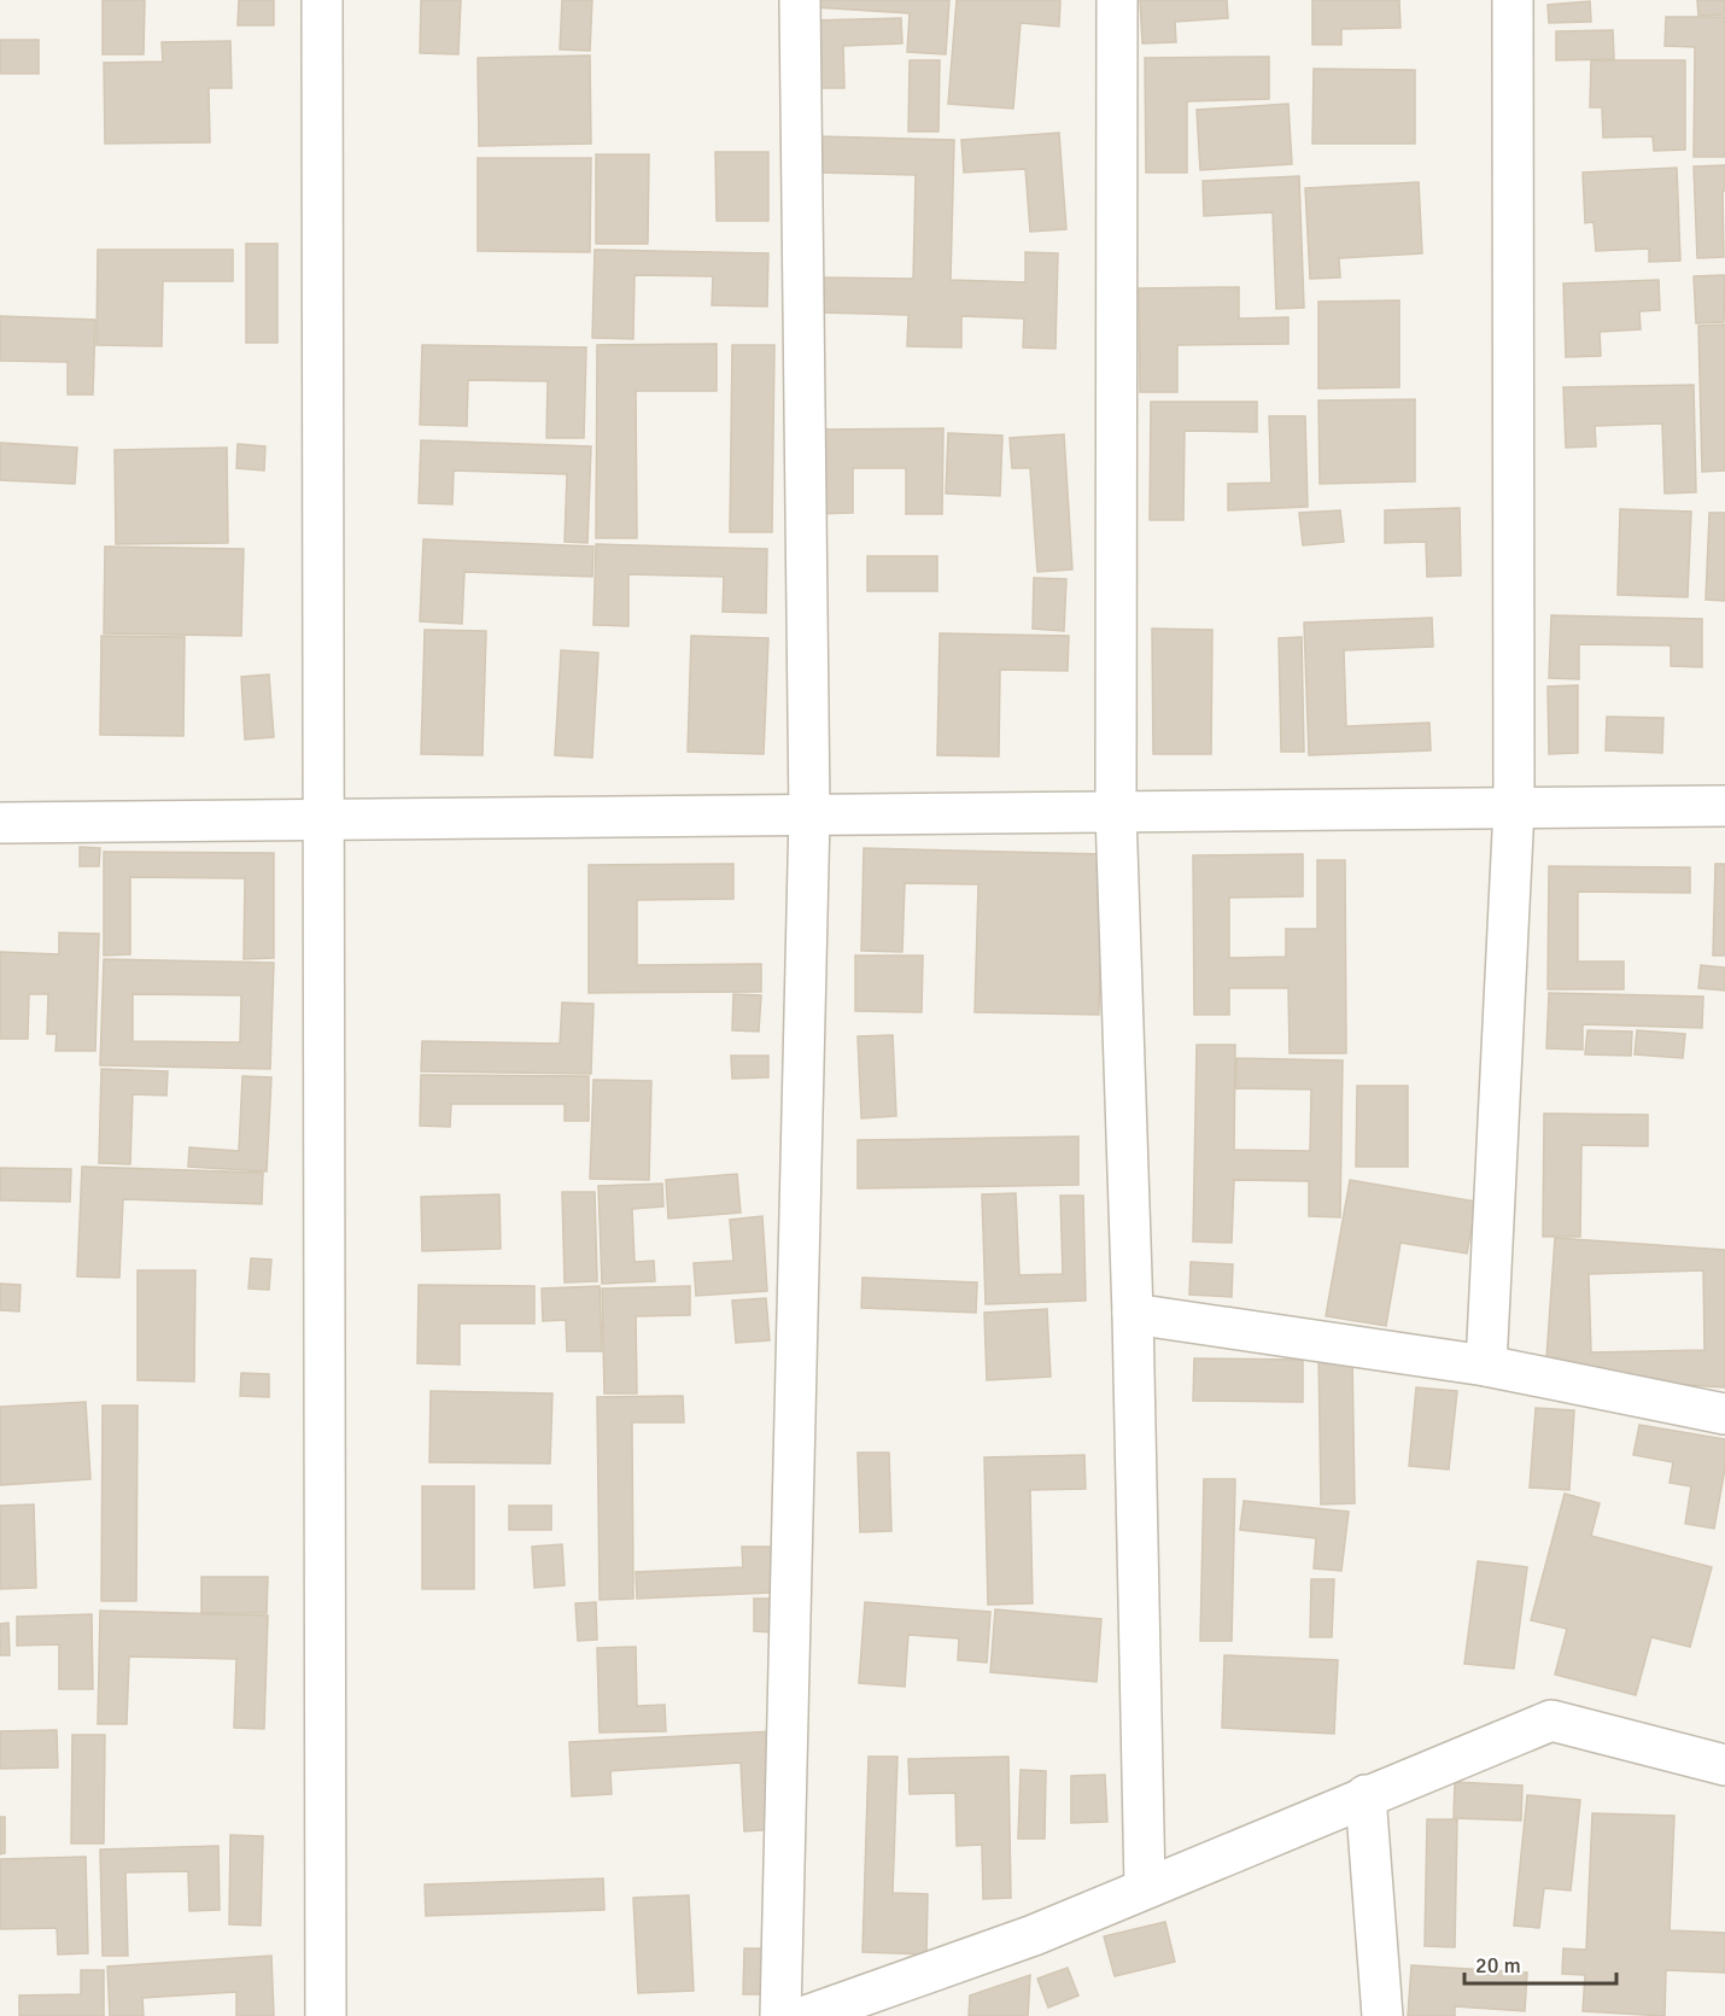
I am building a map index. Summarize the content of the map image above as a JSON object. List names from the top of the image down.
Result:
{
  "scale_bar": "20 m"
}
